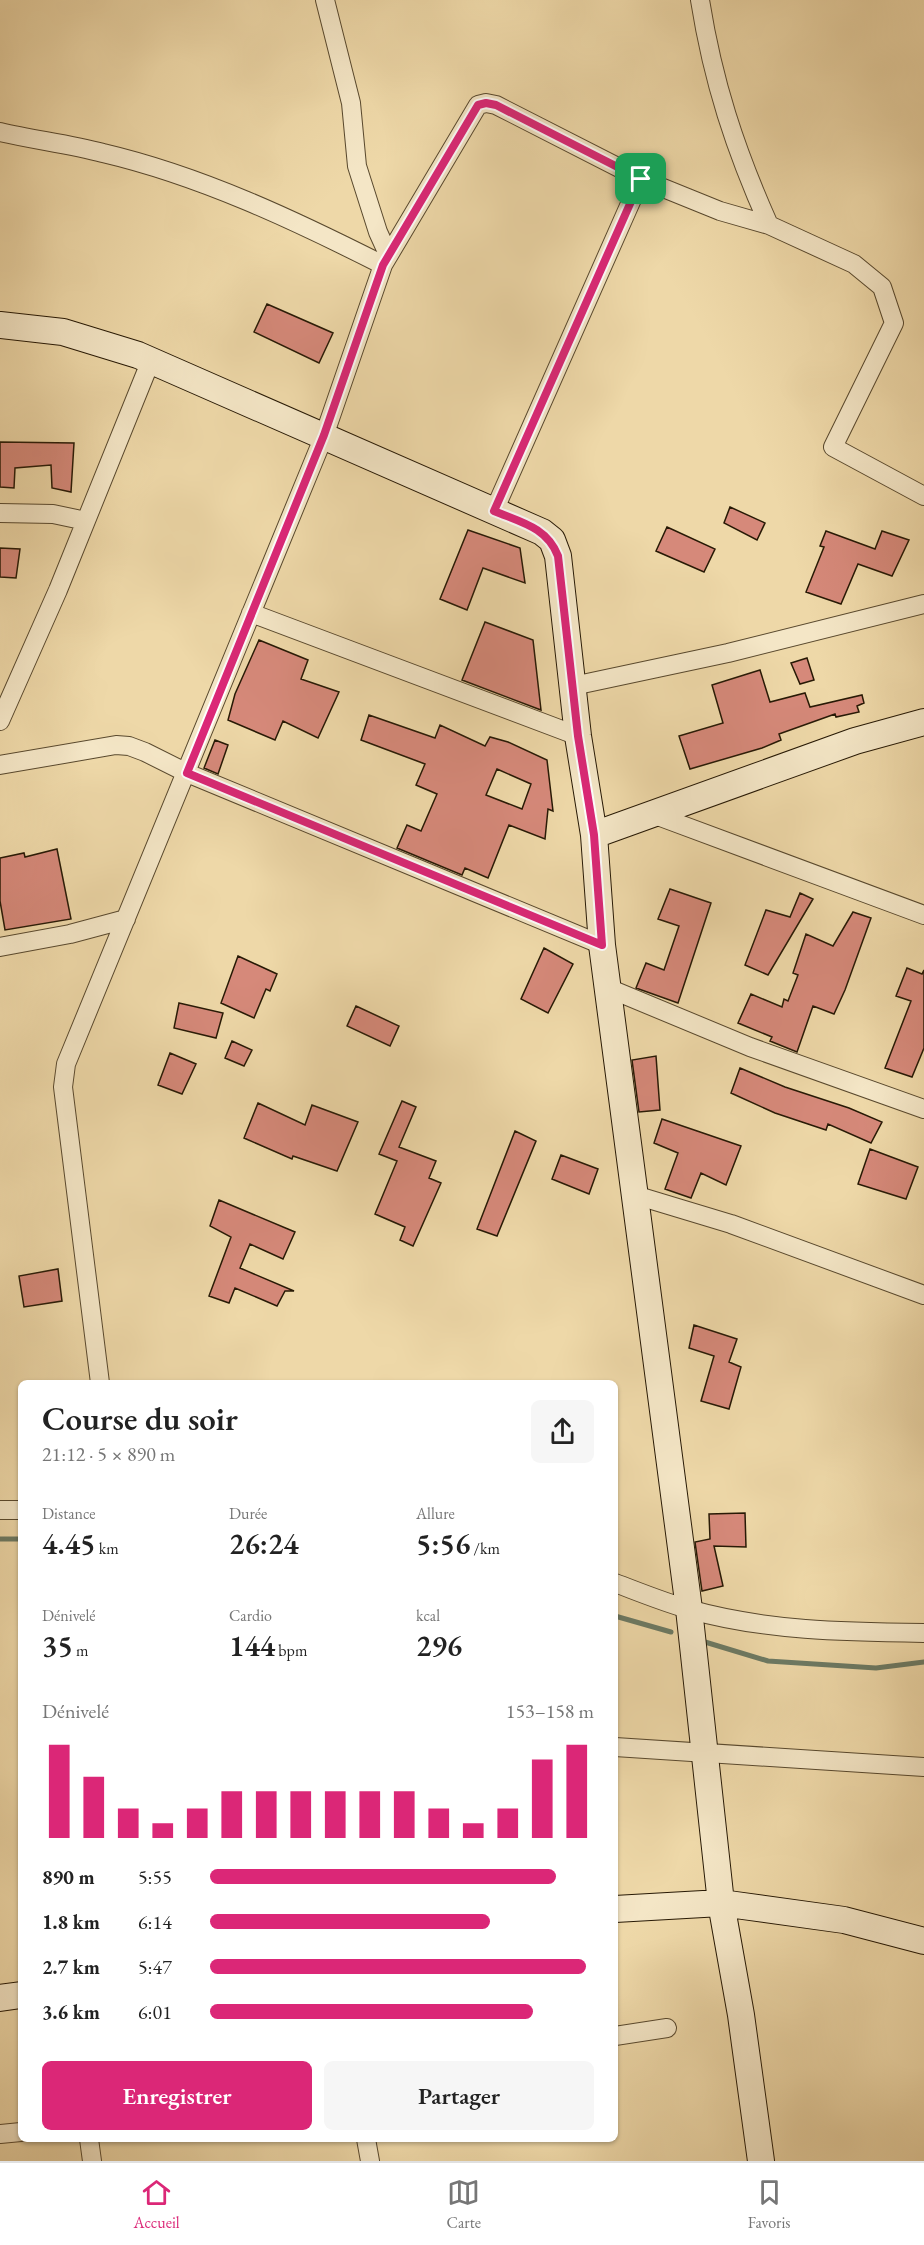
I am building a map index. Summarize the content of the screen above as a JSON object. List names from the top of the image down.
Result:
{
  "page": {
    "heading": ["Course du soir", "21:12 · 5 × 890 m"],
    "stats": [
      ["Distance", "4.45 km"],
      ["Durée", "26:24"],
      ["Allure", "5:56 /km"],
      ["Dénivelé", "35 m"],
      ["Cardio", "144 bpm"],
      ["kcal", "296"]
    ],
    "chart": ["Dénivelé", "153–158 m"],
    "list": [
      {
        "name": "890 m",
        "note": "5:55"
      },
      {
        "name": "1.8 km",
        "note": "6:14"
      },
      {
        "name": "2.7 km",
        "note": "5:47"
      },
      {
        "name": "3.6 km",
        "note": "6:01"
      }
    ],
    "buttons": ["Enregistrer", "Partager"],
    "tabs": ["Accueil", "Carte", "Favoris"]
  }
}
